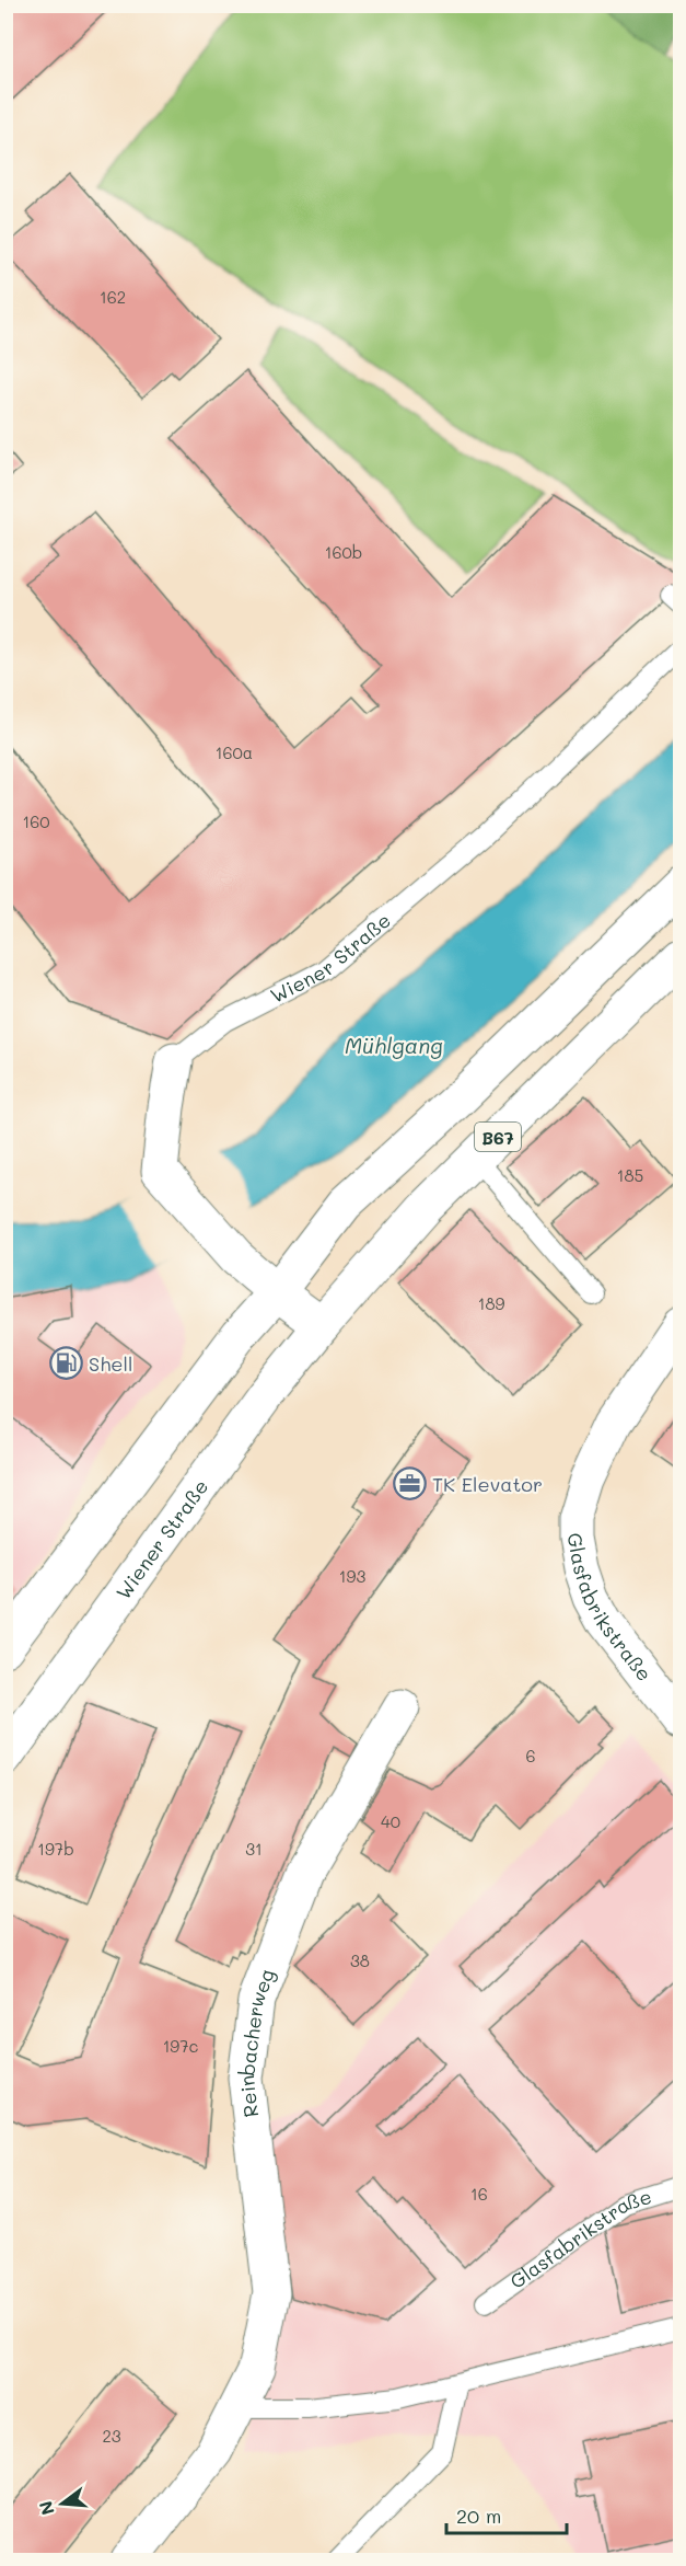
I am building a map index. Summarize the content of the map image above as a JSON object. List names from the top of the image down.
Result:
{
  "streets": {
    "main road": [
      "Wiener Straße",
      "B67",
      "Glasfabrikstraße",
      "Reinbacherweg"
    ]
  },
  "crossings": [
    ["Wiener Straße", "B67"]
  ],
  "water": ["Mühlgang"],
  "places": {
    "fuel station": ["Shell"],
    "office": ["TK Elevator"]
  },
  "house_numbers": [
    "162",
    "160b",
    "160a",
    "160",
    "185",
    "189",
    "193",
    "6",
    "40",
    "197b",
    "31",
    "38",
    "197c",
    "16",
    "23"
  ],
  "scale_bar": "20 m",
  "north": "left"
}
